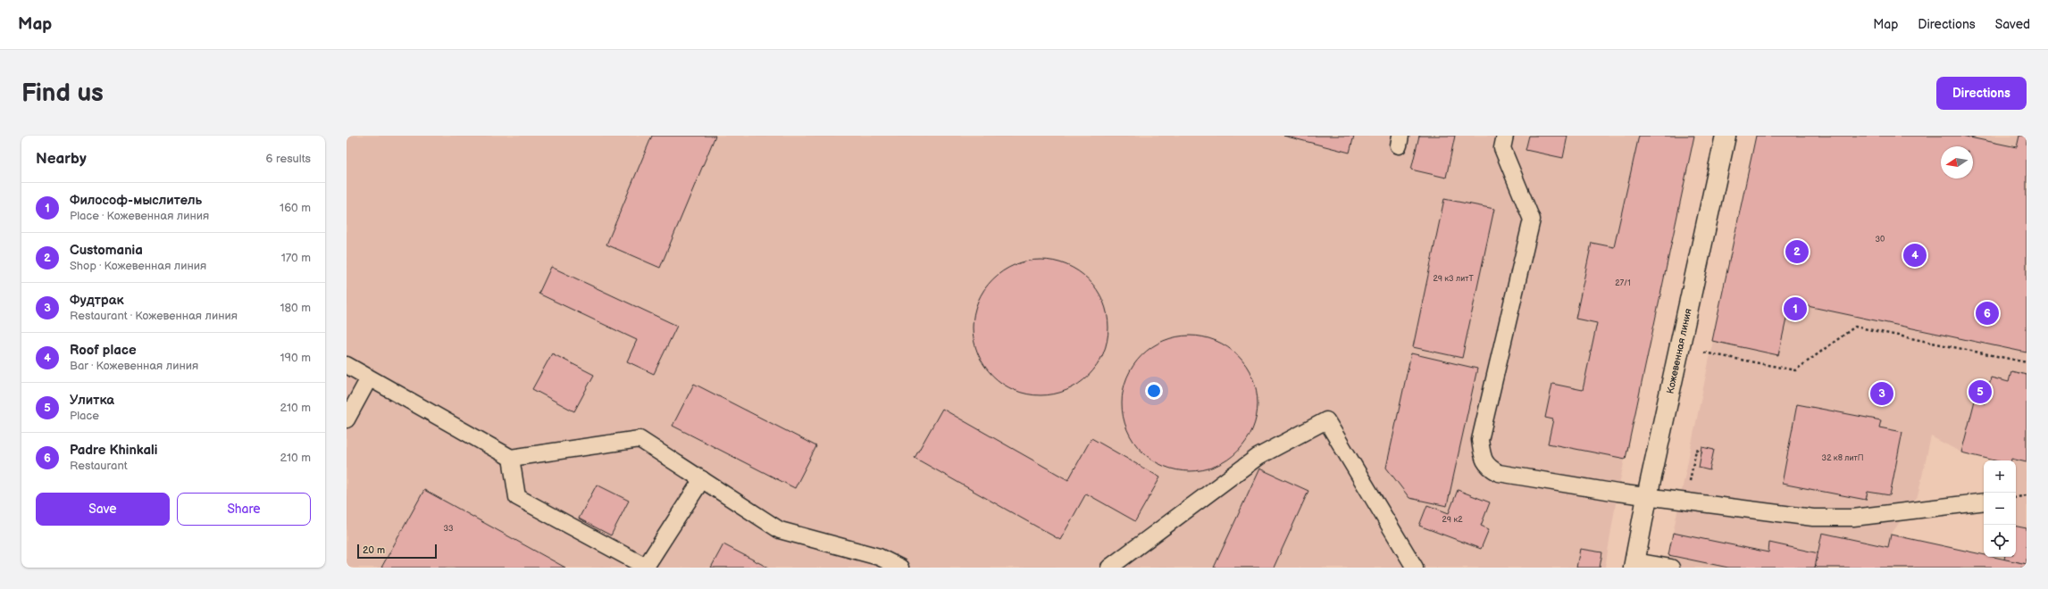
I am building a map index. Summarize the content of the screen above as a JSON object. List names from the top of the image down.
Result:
{
  "streets": {
    "street": ["Кожевенная линия"]
  },
  "house_numbers": [
    "30",
    "29 к3 литТ",
    "27/1",
    "32 к8 литП",
    "29 к2",
    "33"
  ],
  "scale_bar": "20 m",
  "north": "left",
  "page": {
    "header": "Map",
    "nav": ["Map", "Directions", "Saved"],
    "buttons": [
      "Directions",
      ["Save", "Share"]
    ],
    "title": "Find us",
    "heading": ["Nearby", "6 results"],
    "list": [
      {
        "mark": "1",
        "name": "Философ-мыслитель",
        "note": "Place · Кожевенная линия",
        "value": "160 m"
      },
      {
        "mark": "2",
        "name": "Customania",
        "note": "Shop · Кожевенная линия",
        "value": "170 m"
      },
      {
        "mark": "3",
        "name": "Фудтрак",
        "note": "Restaurant · Кожевенная линия",
        "value": "180 m"
      },
      {
        "mark": "4",
        "name": "Roof place",
        "note": "Bar · Кожевенная линия",
        "value": "190 m"
      },
      {
        "mark": "5",
        "name": "Улитка",
        "note": "Place",
        "value": "210 m"
      },
      {
        "mark": "6",
        "name": "Padre Khinkali",
        "note": "Restaurant",
        "value": "210 m"
      }
    ],
    "pins": [
      "2",
      "4",
      "1",
      "6",
      "5",
      "3"
    ],
    "map_buttons": ["+", "−"],
    "scale": "20 m"
  }
}
